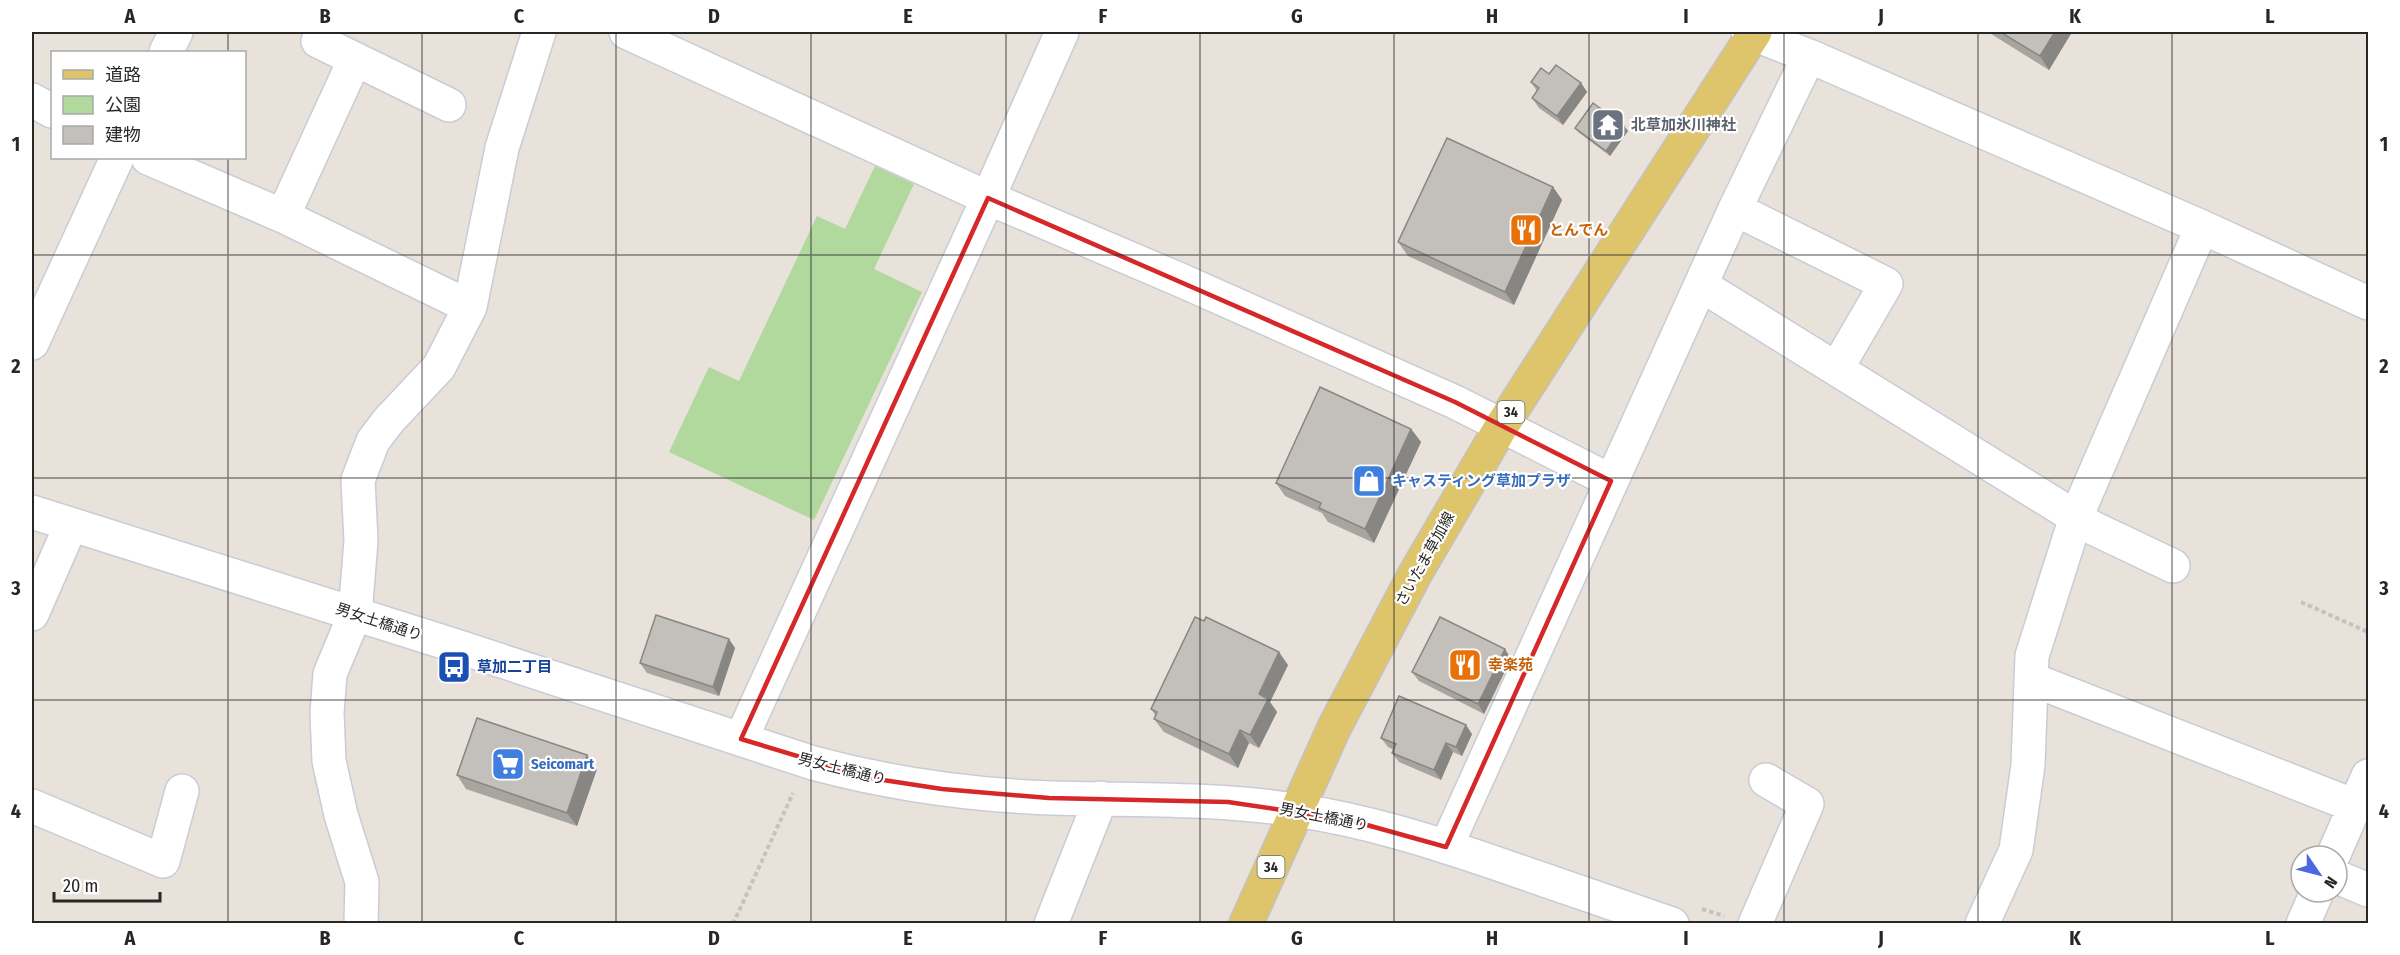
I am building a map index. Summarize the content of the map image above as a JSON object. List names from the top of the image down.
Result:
{
  "streets": {
    "main road": ["34", "さいたま草加線"],
    "street": ["男女土橋通り"]
  },
  "crossings": [
    ["さいたま草加線", "男女土橋通り"]
  ],
  "places": {
    "temple": ["北草加氷川神社"],
    "restaurant": ["とんでん", "幸楽苑"],
    "shop": ["キャスティング草加プラザ"],
    "bus stop": ["草加二丁目"],
    "supermarket": ["Seicomart"]
  },
  "legend": ["道路", "公園", "建物"],
  "scale_bar": "20 m",
  "north": "bottom right",
  "grid": {
    "columns": [
      "A",
      "B",
      "C",
      "D",
      "E",
      "F",
      "G",
      "H",
      "I",
      "J",
      "K",
      "L"
    ],
    "rows": [
      "1",
      "2",
      "3",
      "4"
    ]
  }
}
